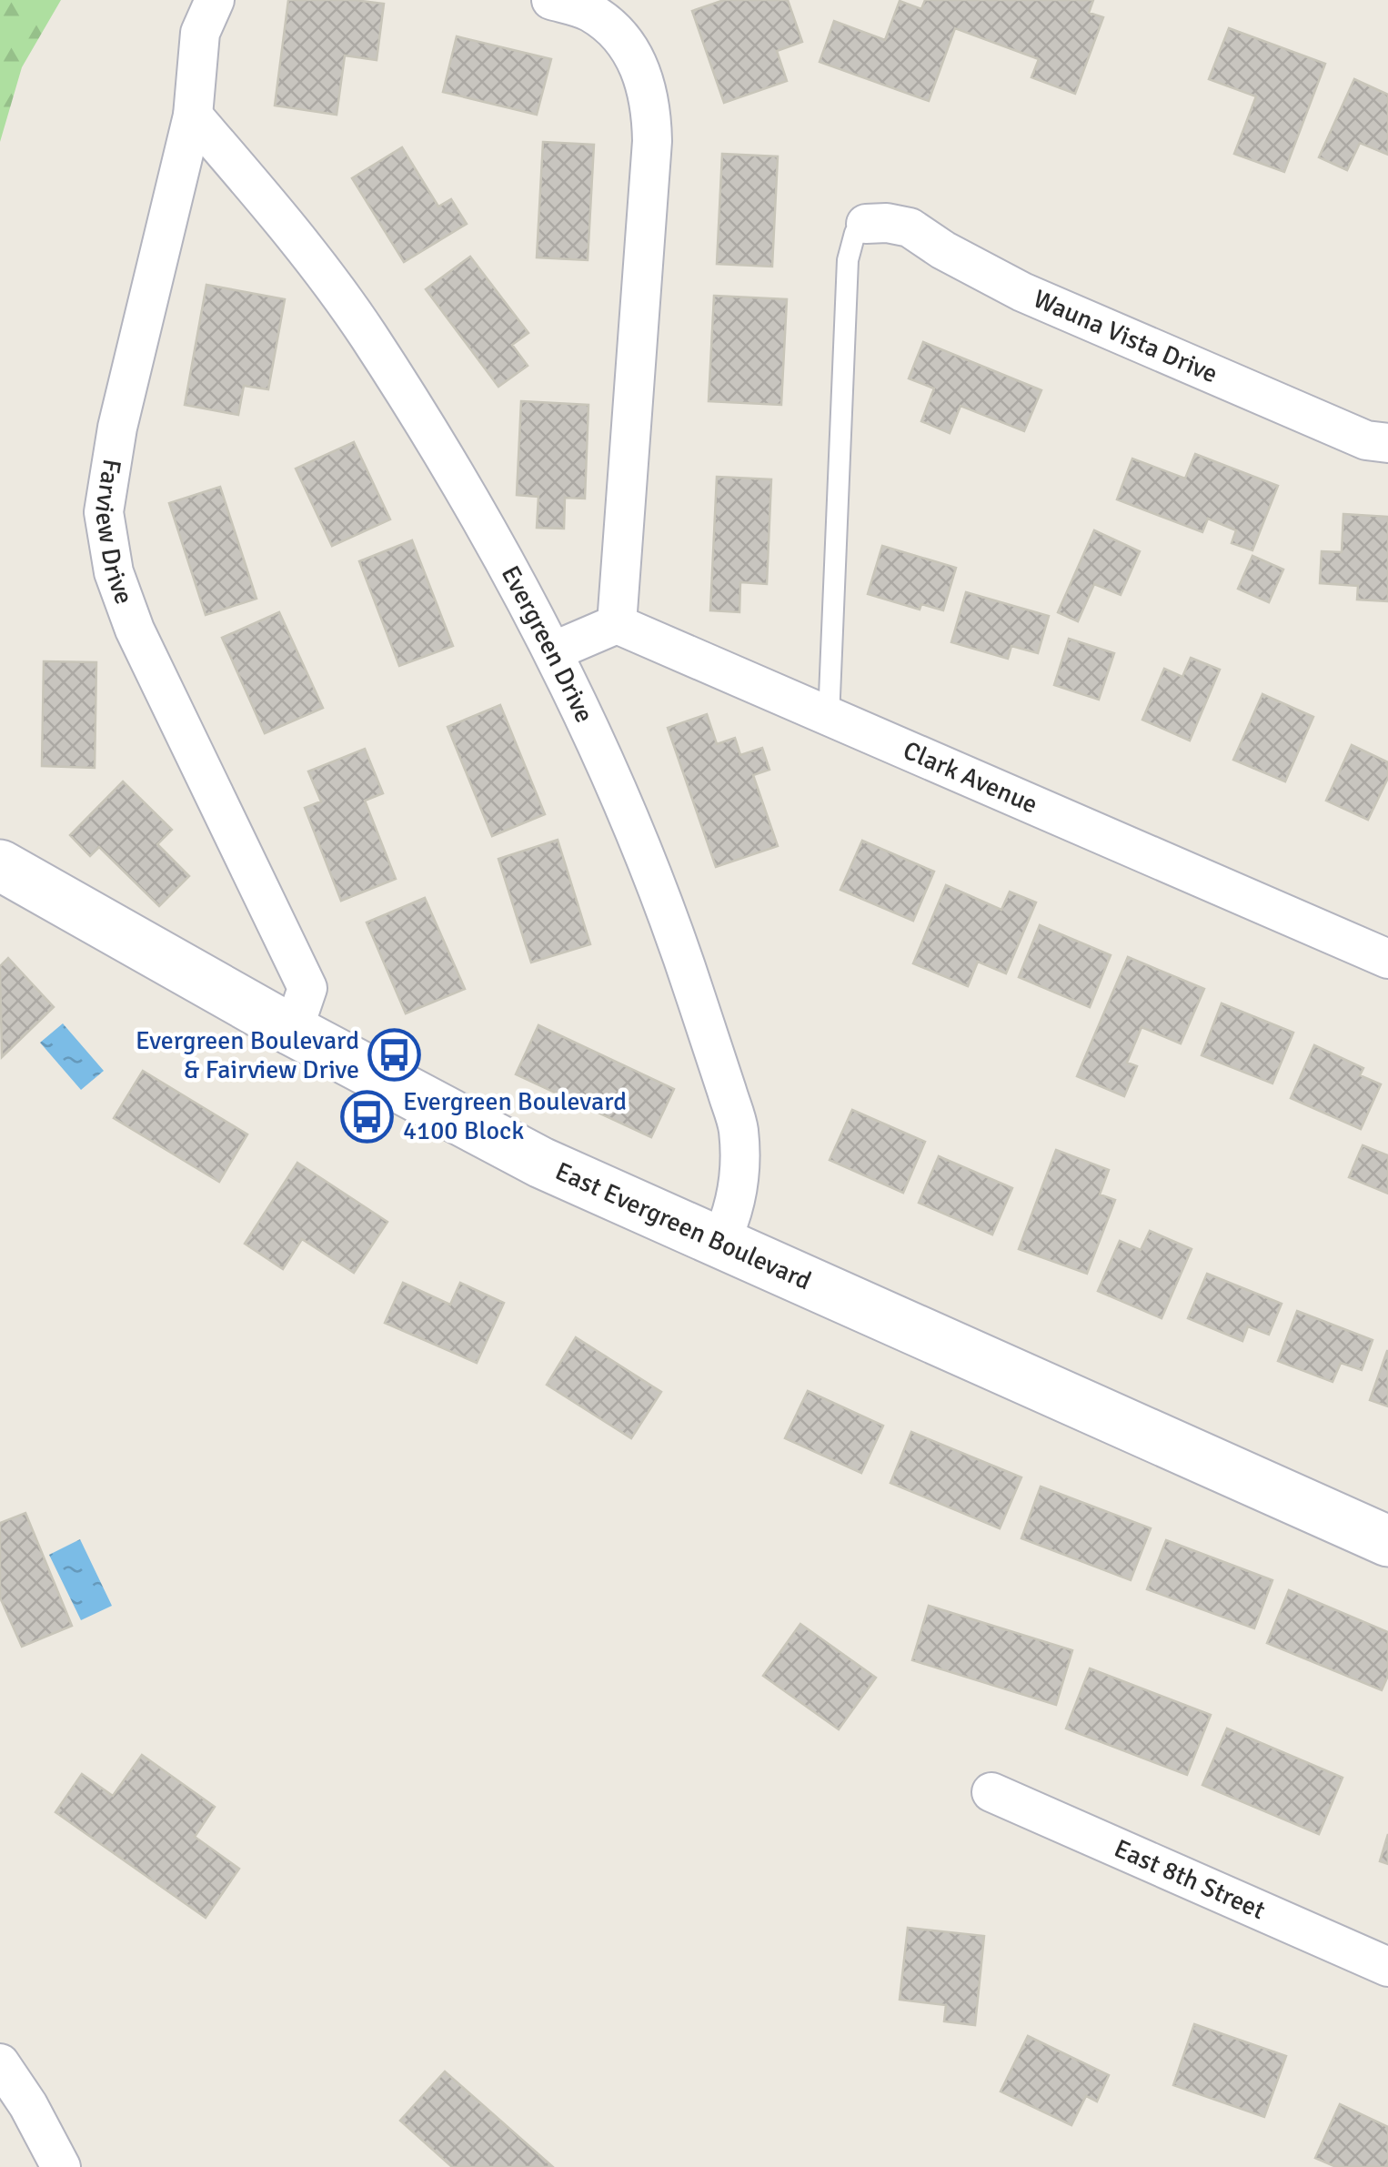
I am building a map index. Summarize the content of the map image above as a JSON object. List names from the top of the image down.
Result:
{
  "streets": {
    "street": [
      "Wauna Vista Drive",
      "Farview Drive",
      "Evergreen Drive",
      "Clark Avenue",
      "East Evergreen Boulevard",
      "East 8th Street"
    ]
  },
  "crossings": [
    ["Farview Drive", "Evergreen Drive"],
    ["Farview Drive", "East Evergreen Boulevard"],
    ["Evergreen Drive", "East Evergreen Boulevard"]
  ],
  "places": {
    "bus stop": ["Evergreen Boulevard & Fairview Drive", "Evergreen Boulevard 4100 Block"]
  }
}
